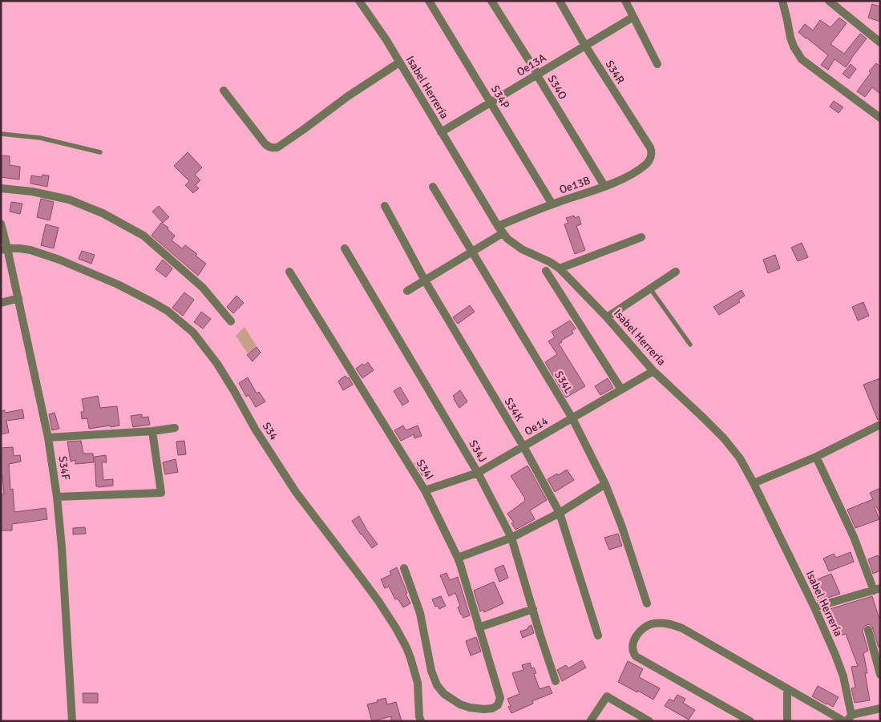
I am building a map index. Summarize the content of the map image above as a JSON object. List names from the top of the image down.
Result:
{
  "streets": {
    "street": [
      "Oe13A",
      "S34R",
      "Isabel Herrería",
      "S34O",
      "S34P",
      "Oe13B",
      "S34L",
      "S34K",
      "Oe14",
      "S34",
      "S34J",
      "S34F",
      "S34I"
    ]
  },
  "crossings": [
    ["Oe13A", "S34R"],
    ["Oe13A", "Isabel Herrería"],
    ["Oe13A", "S34O"],
    ["Oe13A", "S34P"],
    ["S34R", "Oe13B"],
    ["Isabel Herrería", "Oe13B"],
    ["Isabel Herrería", "Oe14"],
    ["S34O", "Oe13B"],
    ["S34P", "Oe13B"],
    ["Oe13B", "S34L"],
    ["Oe13B", "S34K"],
    ["S34L", "Oe14"],
    ["S34K", "Oe14"],
    ["Oe14", "S34J"],
    ["Oe14", "S34I"],
    ["S34", "S34F"]
  ]
}
